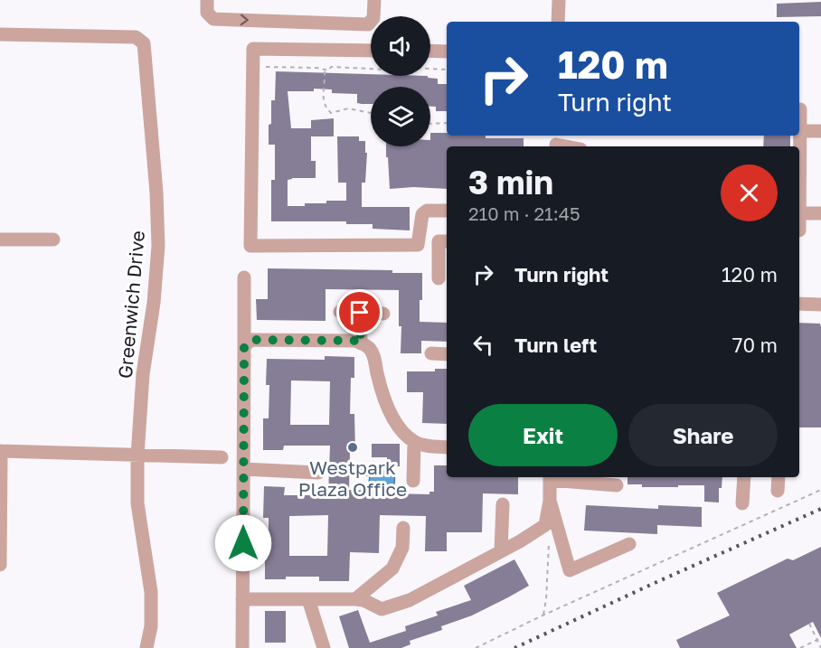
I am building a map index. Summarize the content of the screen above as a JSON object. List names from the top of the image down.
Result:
{
  "streets": {
    "street": ["Greenwich Drive"]
  },
  "places": ["Westpark Plaza Office"],
  "page": {
    "turn": ["120 m", "Turn right"],
    "heading": ["3 min", "210 m · 21:45"],
    "list": [
      {
        "name": "Turn right",
        "value": "120 m"
      },
      {
        "name": "Turn left",
        "value": "70 m"
      }
    ],
    "buttons": ["Exit", "Share"]
  }
}
